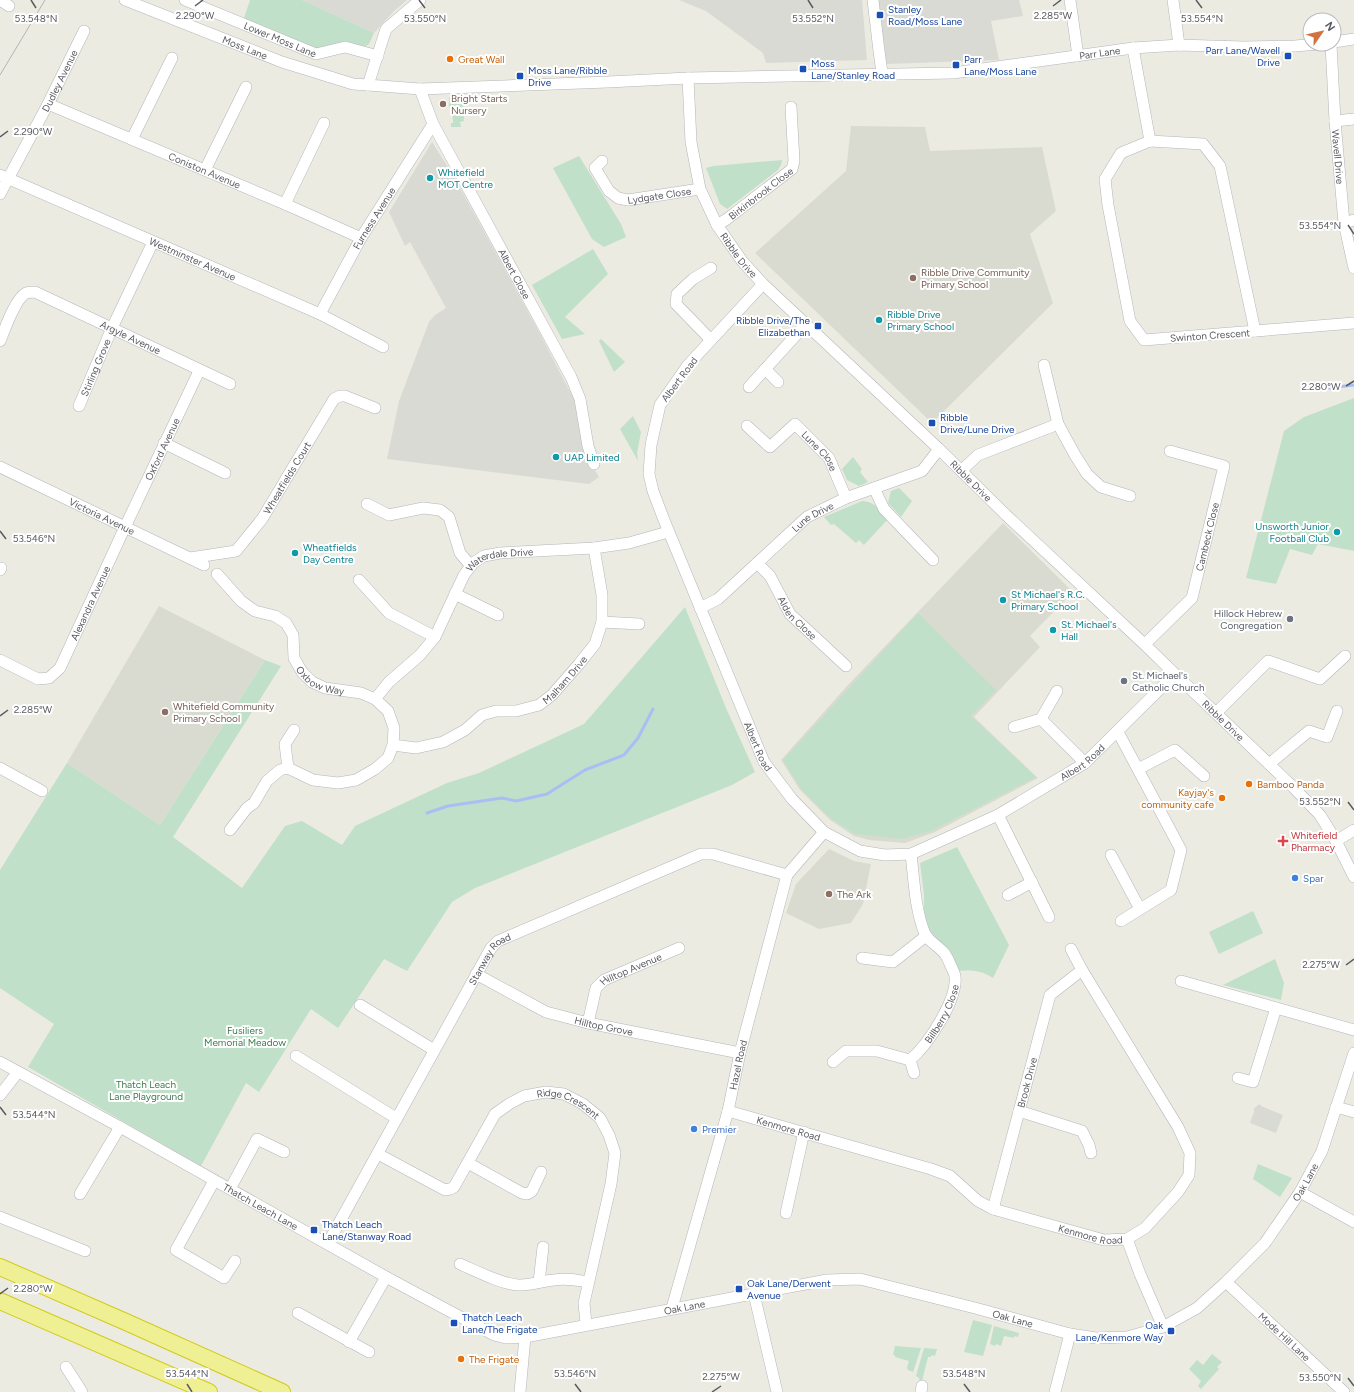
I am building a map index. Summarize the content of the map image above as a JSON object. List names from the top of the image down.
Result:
{
  "streets": {
    "street": [
      "Lower Moss Lane",
      "Moss Lane",
      "Parr Lane",
      "Dudley Avenue",
      "Wavell Drive",
      "Coniston Avenue",
      "Birkinbrook Close",
      "Lydgate Close",
      "Furness Avenue",
      "Ribble Drive",
      "Westminster Avenue",
      "Albert Close",
      "Swinton Crescent",
      "Argyle Avenue",
      "Stirling Grove",
      "Albert Road",
      "Oxford Avenue",
      "Lune Close",
      "Wheatfields Court",
      "Victoria Avenue",
      "Lune Drive",
      "Cambeck Close",
      "Waterdale Drive",
      "Alexandra Avenue",
      "Alden Close",
      "Oxbow Way",
      "Malham Drive",
      "Stanway Road",
      "Hilltop Avenue",
      "Billberry Close",
      "Hilltop Grove",
      "Hazel Road",
      "Brook Drive",
      "Ridge Crescent",
      "Kenmore Road",
      "Oak Lane",
      "Thatch Leach Lane",
      "Mode Hill Lane"
    ]
  },
  "crossings": [
    ["Moss Lane", "Parr Lane"],
    ["Moss Lane", "Ribble Drive"],
    ["Moss Lane", "Albert Close"],
    ["Parr Lane", "Ribble Drive"],
    ["Dudley Avenue", "Coniston Avenue"],
    ["Dudley Avenue", "Westminster Avenue"],
    ["Coniston Avenue", "Furness Avenue"],
    ["Birkinbrook Close", "Ribble Drive"],
    ["Lydgate Close", "Ribble Drive"],
    ["Furness Avenue", "Westminster Avenue"],
    ["Furness Avenue", "Albert Close"],
    ["Ribble Drive", "Albert Road"],
    ["Ribble Drive", "Lune Drive"],
    ["Ribble Drive", "Cambeck Close"],
    ["Westminster Avenue", "Stirling Grove"],
    ["Argyle Avenue", "Stirling Grove"],
    ["Argyle Avenue", "Oxford Avenue"],
    ["Albert Road", "Lune Drive"],
    ["Albert Road", "Waterdale Drive"],
    ["Albert Road", "Hazel Road"],
    ["Oxford Avenue", "Victoria Avenue"],
    ["Oxford Avenue", "Alexandra Avenue"],
    ["Lune Close", "Lune Drive"],
    ["Wheatfields Court", "Victoria Avenue"],
    ["Victoria Avenue", "Alexandra Avenue"],
    ["Lune Drive", "Alden Close"],
    ["Waterdale Drive", "Oxbow Way"],
    ["Waterdale Drive", "Malham Drive"],
    ["Oxbow Way", "Malham Drive"],
    ["Stanway Road", "Hilltop Grove"],
    ["Stanway Road", "Hazel Road"],
    ["Stanway Road", "Ridge Crescent"],
    ["Stanway Road", "Thatch Leach Lane"],
    ["Hilltop Avenue", "Hilltop Grove"],
    ["Hilltop Grove", "Hazel Road"],
    ["Hazel Road", "Kenmore Road"],
    ["Hazel Road", "Oak Lane"],
    ["Brook Drive", "Kenmore Road"],
    ["Ridge Crescent", "Oak Lane"],
    ["Oak Lane", "Thatch Leach Lane"],
    ["Oak Lane", "Mode Hill Lane"]
  ],
  "parks": ["Fusiliers Memorial Meadow", "Thatch Leach Lane Playground"],
  "places": {
    "transit": [
      "Stanley Road/Moss Lane",
      "Parr Lane/Wavell Drive",
      "Parr Lane/Moss Lane",
      "Moss Lane/Stanley Road",
      "Moss Lane/Ribble Drive",
      "Ribble Drive/The Elizabethan",
      "Ribble Drive/Lune Drive",
      "Thatch Leach Lane/Stanway Road",
      "Oak Lane/Derwent Avenue",
      "Thatch Leach Lane/The Frigate",
      "Oak Lane/Kenmore Way"
    ],
    "other": [
      "Great Wall",
      "Bright Starts Nursery",
      "Whitefield MOT Centre",
      "Ribble Drive Community Primary School",
      "Ribble Drive Primary School",
      "UAP Limited",
      "Unsworth Junior Football Club",
      "Wheatfields Day Centre",
      "St Michael's R.C. Primary School",
      "Hillock Hebrew Congregation",
      "St. Michael's Hall",
      "St. Michael's Catholic Church",
      "Whitefield Community Primary School",
      "Bamboo Panda",
      "Kayjay's community cafe",
      "Spar",
      "The Ark",
      "Premier",
      "The Frigate"
    ],
    "health": ["Whitefield Pharmacy"]
  },
  "north": "top right",
  "coordinates": [
    "2.285°W",
    "2.290°W",
    "53.548°N",
    "53.550°N",
    "53.552°N",
    "53.554°N",
    "2.280°W",
    "53.546°N",
    "2.275°W",
    "53.544°N"
  ]
}
